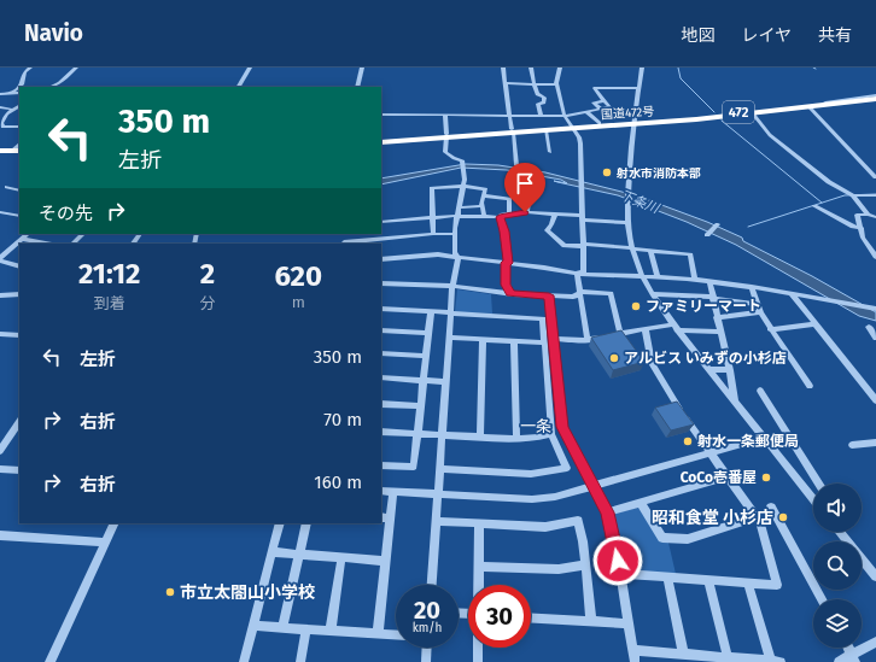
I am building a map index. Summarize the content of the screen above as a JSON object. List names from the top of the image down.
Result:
{
  "streets": {
    "highway": ["国道472号", "472"]
  },
  "districts": ["一条"],
  "water": ["下条川"],
  "places": [
    "射水市消防本部",
    "ファミリーマート",
    "アルビス いみずの小杉店",
    "射水一条郵便局",
    "CoCo壱番屋",
    "昭和食堂 小杉店",
    "市立太閤山小学校"
  ],
  "page": {
    "header": "Navio",
    "nav": ["地図", "レイヤ", "共有"],
    "turn": ["350 m", "左折"],
    "then": "その先",
    "eta": [
      "21:12",
      "到着",
      "2",
      "分",
      "620",
      "m"
    ],
    "list": [
      {
        "name": "左折",
        "value": "350 m"
      },
      {
        "name": "右折",
        "value": "70 m"
      },
      {
        "name": "右折",
        "value": "160 m"
      }
    ],
    "speed": "20 km/h",
    "limit": "30"
  }
}
